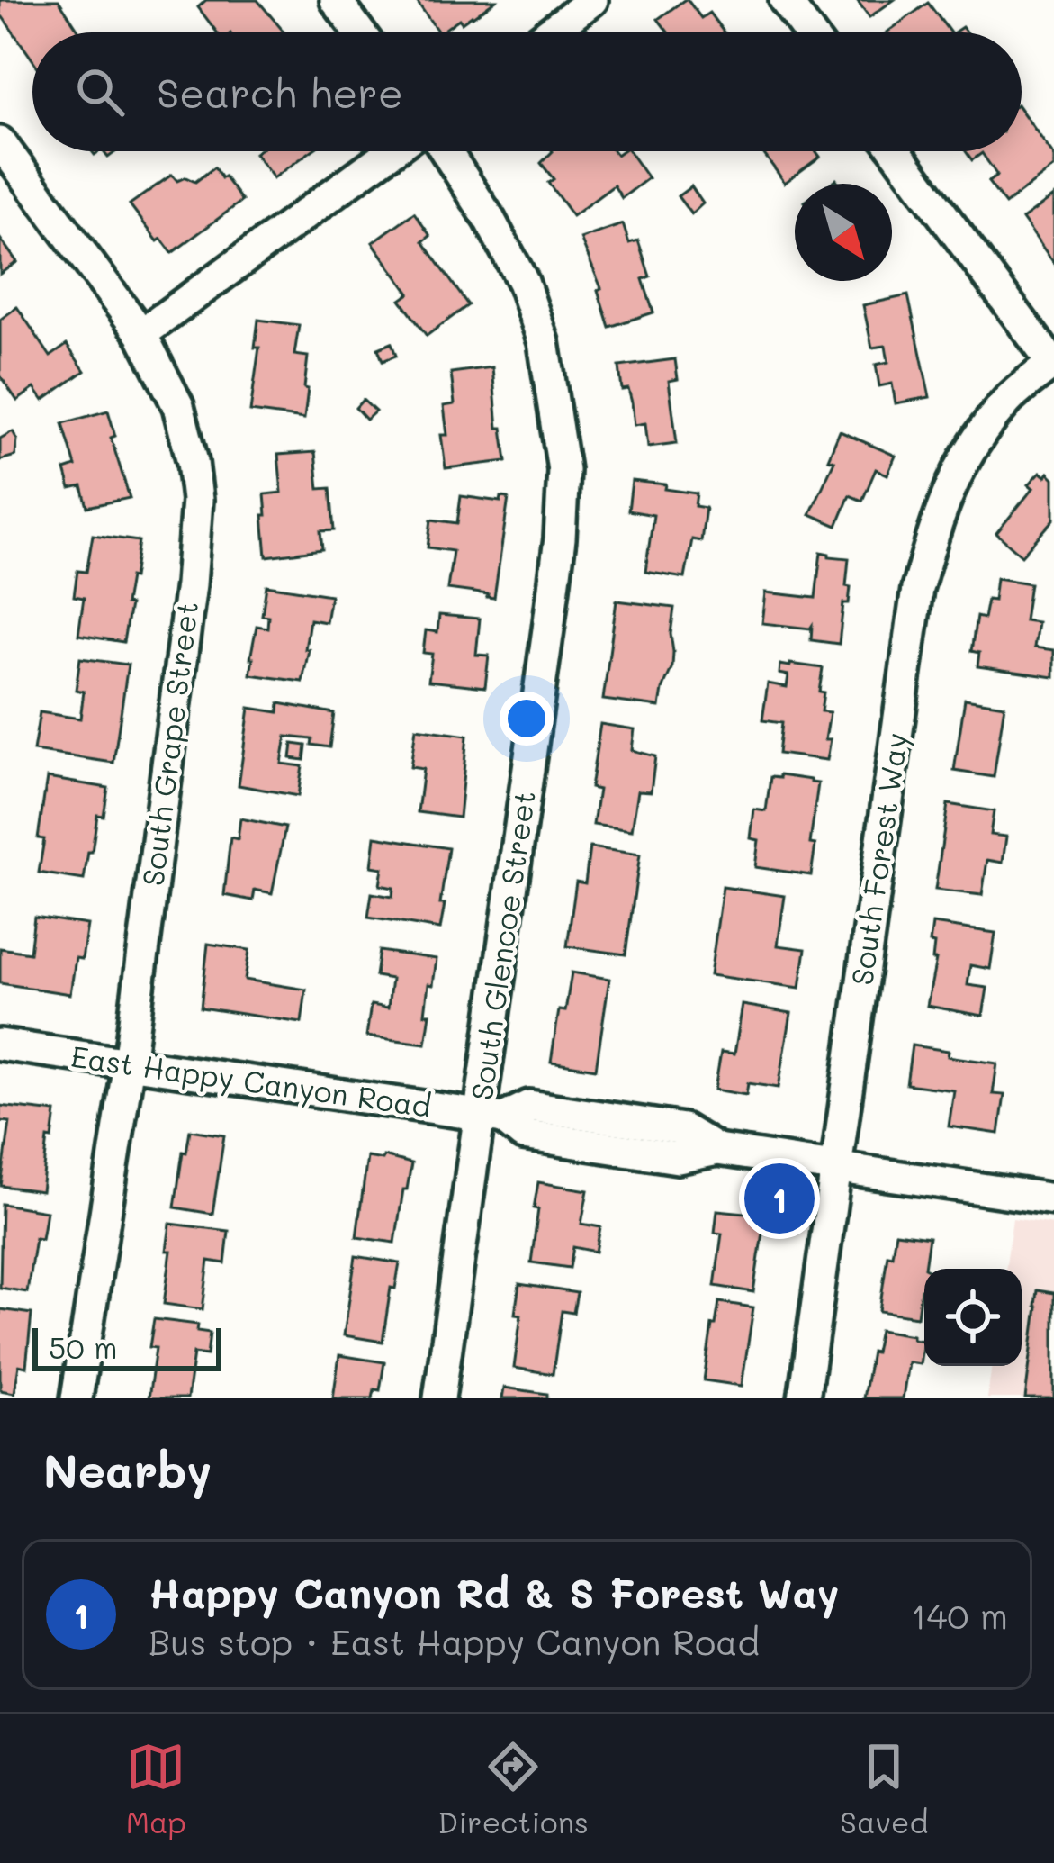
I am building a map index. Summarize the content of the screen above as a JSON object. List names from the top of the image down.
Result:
{
  "streets": {
    "street": [
      "South Grape Street",
      "South Forest Way",
      "South Glencoe Street",
      "East Happy Canyon Road"
    ]
  },
  "crossings": [
    ["South Grape Street", "East Happy Canyon Road"],
    ["South Forest Way", "East Happy Canyon Road"],
    ["South Glencoe Street", "East Happy Canyon Road"]
  ],
  "scale_bar": "50 m",
  "north": "bottom right",
  "page": {
    "search": "Search here",
    "pins": "1",
    "scale": "50 m",
    "heading": "Nearby",
    "list": [
      {
        "mark": "1",
        "name": "Happy Canyon Rd & S Forest Way",
        "note": "Bus stop · East Happy Canyon Road",
        "value": "140 m"
      }
    ],
    "nav": ["Map", "Directions", "Saved"]
  }
}
